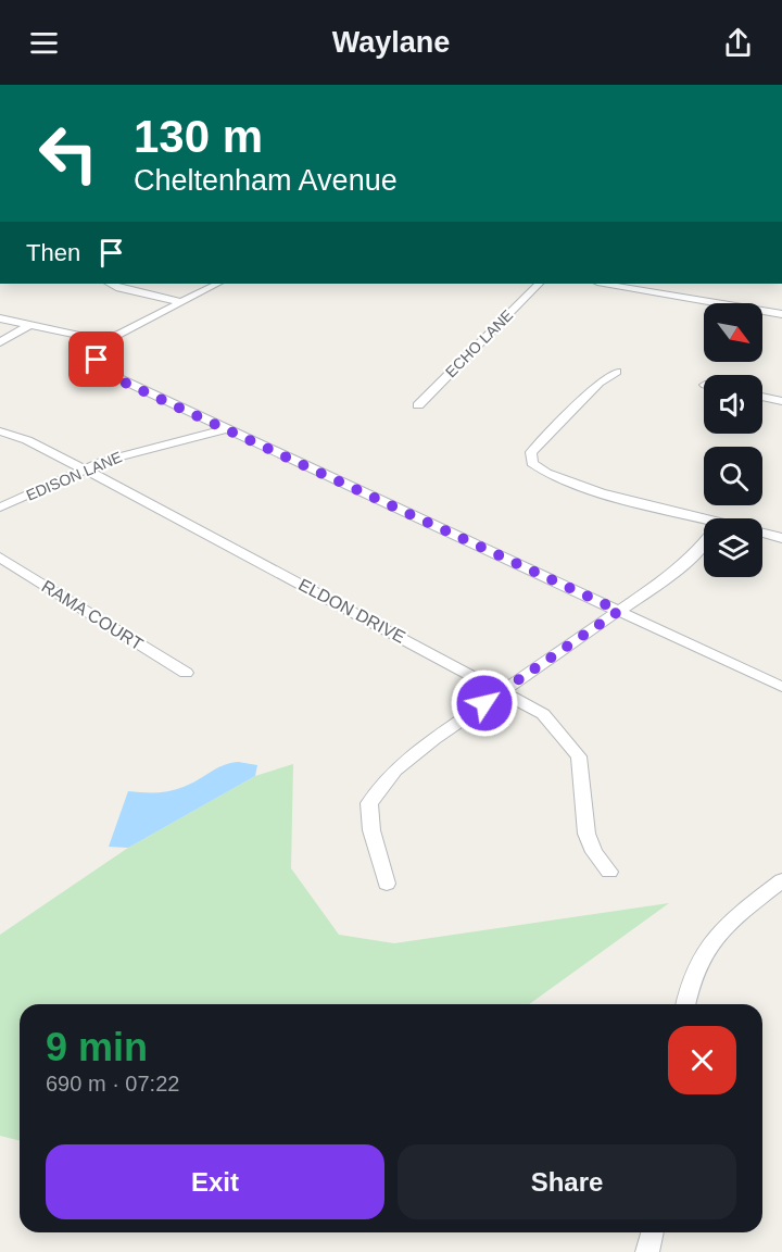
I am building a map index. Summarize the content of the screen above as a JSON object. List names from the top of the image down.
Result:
{
  "streets": {
    "street": [
      "ECHO LANE",
      "EDISON LANE",
      "ELDON DRIVE",
      "RAMA COURT"
    ]
  },
  "crossings": [
    ["EDISON LANE", "ELDON DRIVE"]
  ],
  "north": "bottom right",
  "page": {
    "header": "Waylane",
    "turn": ["130 m", "Cheltenham Avenue"],
    "then": "Then",
    "heading": ["9 min", "690 m · 07:22"],
    "buttons": ["Exit", "Share"]
  }
}
